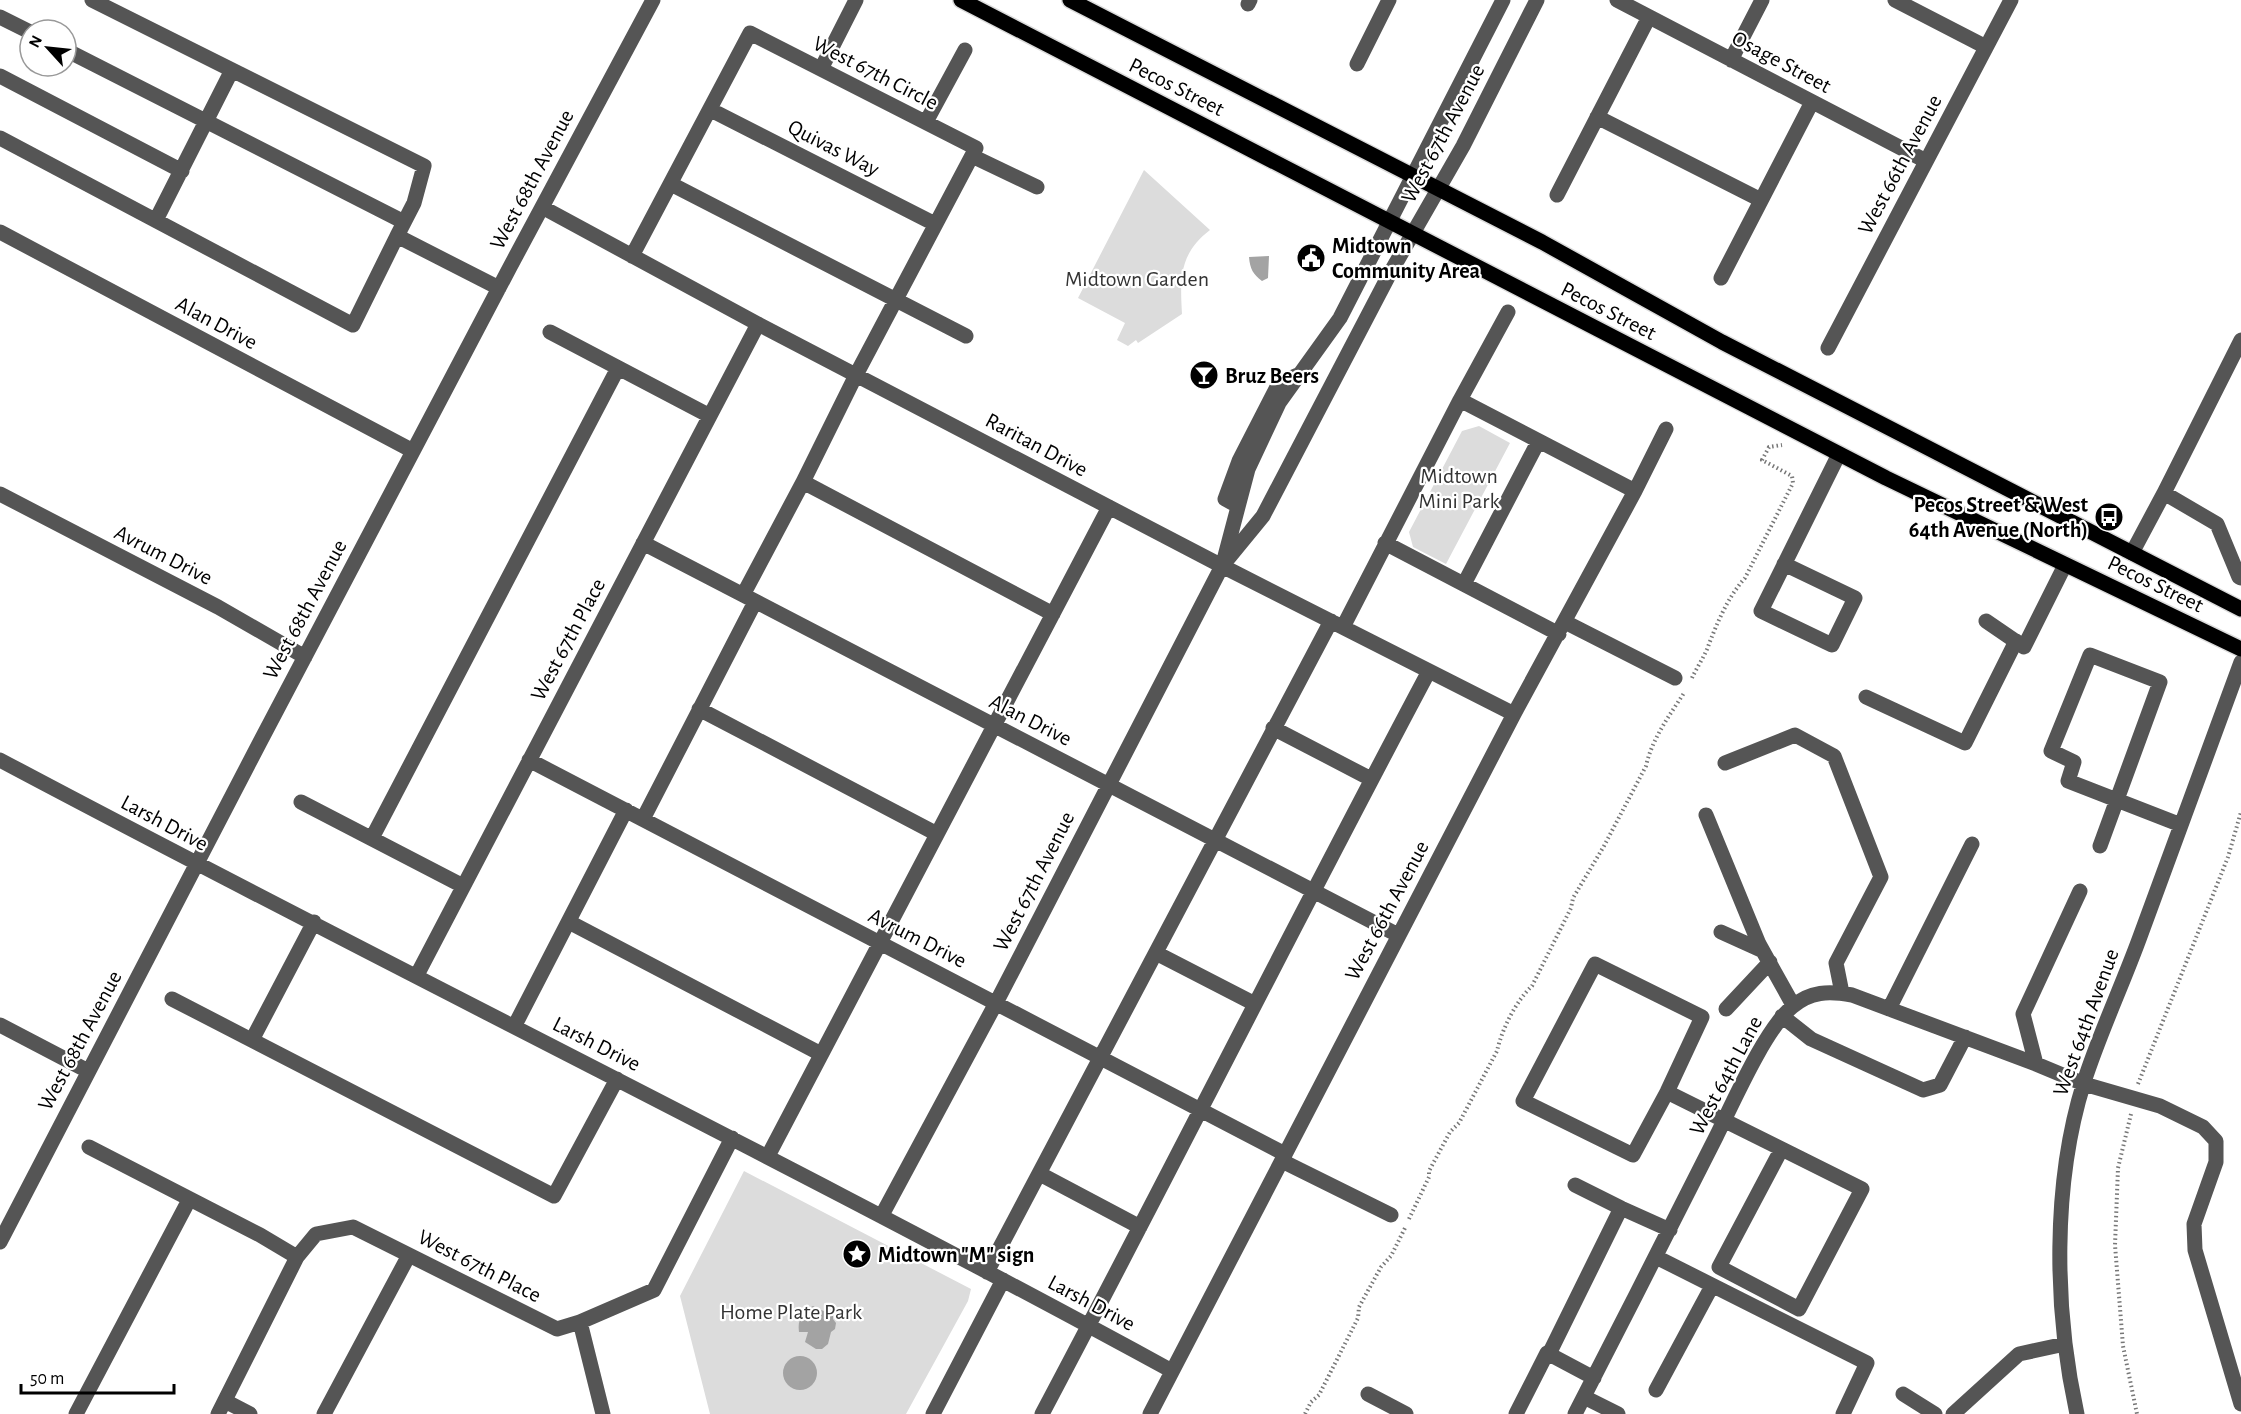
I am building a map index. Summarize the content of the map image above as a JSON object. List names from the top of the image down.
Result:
{
  "streets": {
    "main road": ["Pecos Street"],
    "street": [
      "Osage Street",
      "West 67th Circle",
      "West 67th Avenue",
      "Quivas Way",
      "West 66th Avenue",
      "West 68th Avenue",
      "Alan Drive",
      "Raritan Drive",
      "Avrum Drive",
      "West 67th Place",
      "Larsh Drive",
      "West 64th Avenue",
      "West 64th Lane"
    ]
  },
  "crossings": [
    ["Osage Street", "West 66th Avenue"],
    ["West 67th Circle", "Quivas Way"],
    ["West 67th Circle", "Raritan Drive"],
    ["Pecos Street", "West 67th Avenue"],
    ["West 67th Avenue", "Alan Drive"],
    ["West 67th Avenue", "Raritan Drive"],
    ["West 67th Avenue", "Avrum Drive"],
    ["West 67th Avenue", "Larsh Drive"],
    ["West 66th Avenue", "Alan Drive"],
    ["West 66th Avenue", "Raritan Drive"],
    ["West 66th Avenue", "Avrum Drive"],
    ["West 66th Avenue", "Larsh Drive"],
    ["West 68th Avenue", "Alan Drive"],
    ["West 68th Avenue", "Raritan Drive"],
    ["West 68th Avenue", "Avrum Drive"],
    ["West 68th Avenue", "Larsh Drive"],
    ["Alan Drive", "West 67th Place"],
    ["Raritan Drive", "West 67th Place"],
    ["Avrum Drive", "West 67th Place"],
    ["West 67th Place", "Larsh Drive"],
    ["West 64th Avenue", "West 64th Lane"]
  ],
  "parks": ["Midtown Garden", "Midtown Mini Park", "Home Plate Park"],
  "places": {
    "public building": ["Midtown Community Area"],
    "bar": ["Bruz Beers"],
    "bus stop": ["Pecos Street & West 64th Avenue (North)"],
    "place": ["Midtown \"M\" sign"]
  },
  "scale_bar": "50 m",
  "north": "top left"
}
